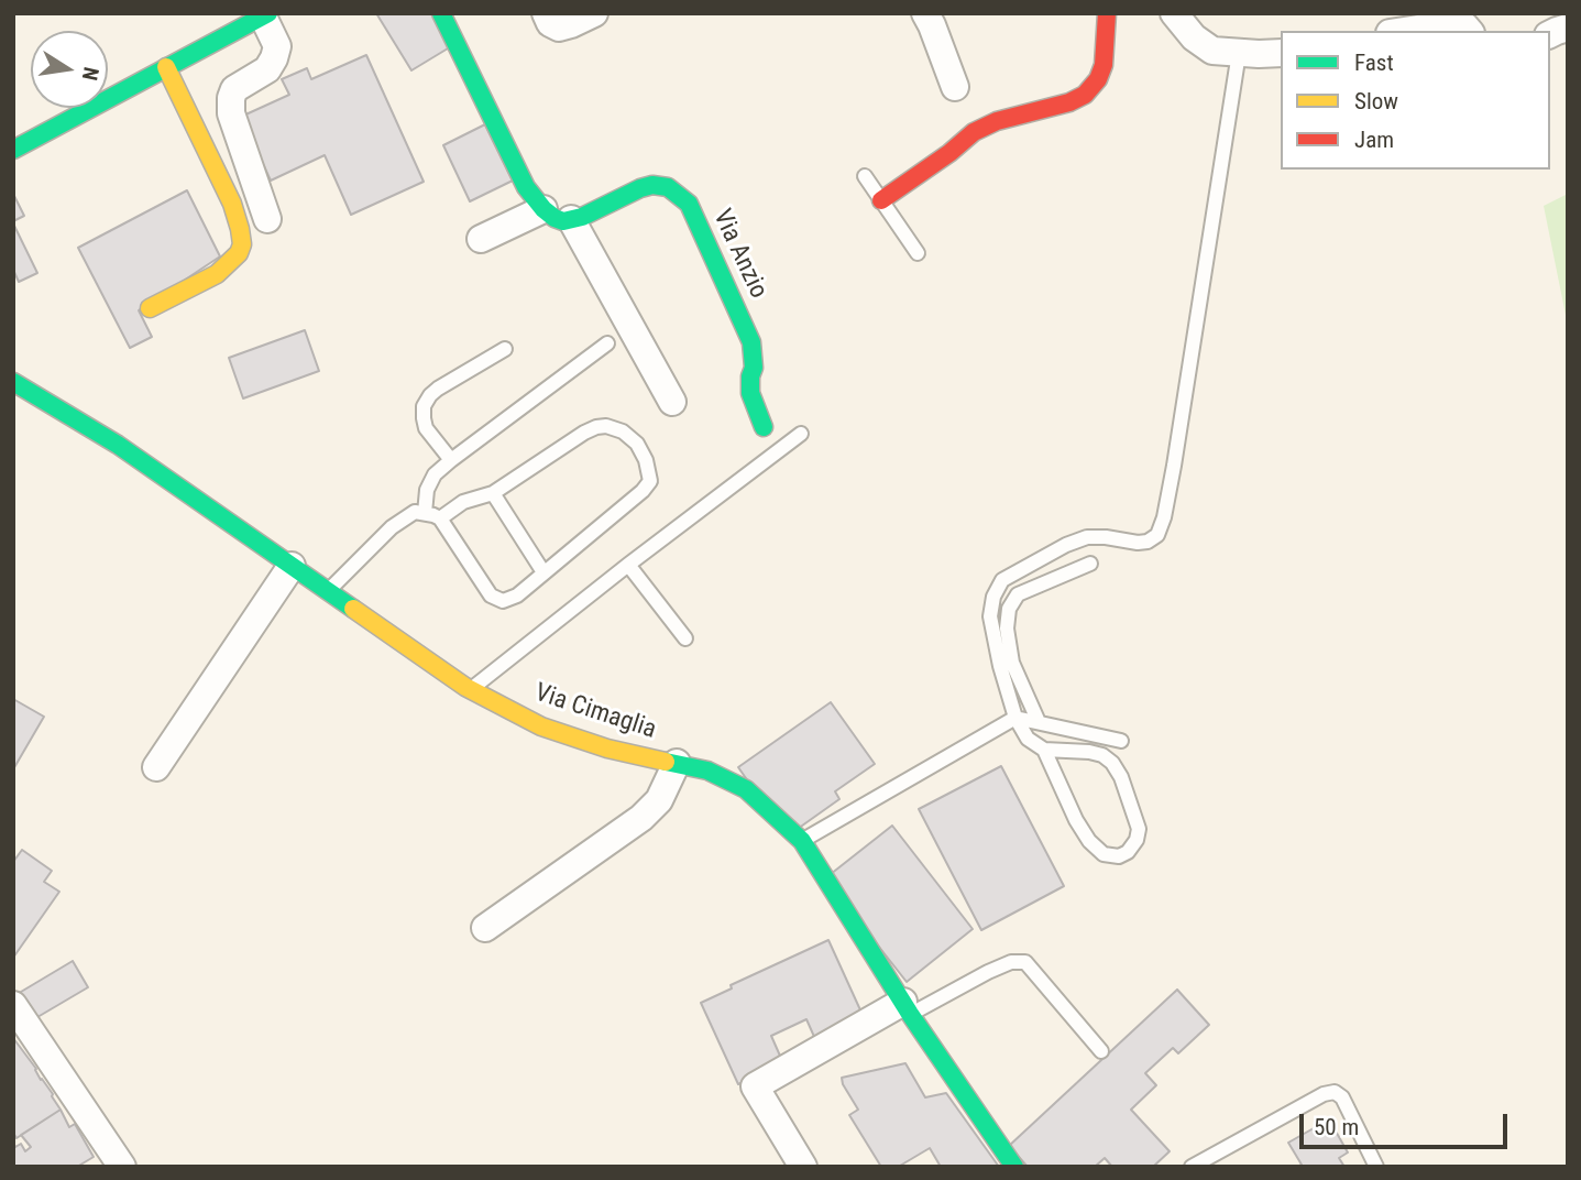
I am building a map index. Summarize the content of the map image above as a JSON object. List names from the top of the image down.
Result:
{
  "streets": {
    "street": ["Via Anzio", "Via Cimaglia"]
  },
  "legend": ["Fast", "Slow", "Jam"],
  "scale_bar": "50 m",
  "north": "right"
}
